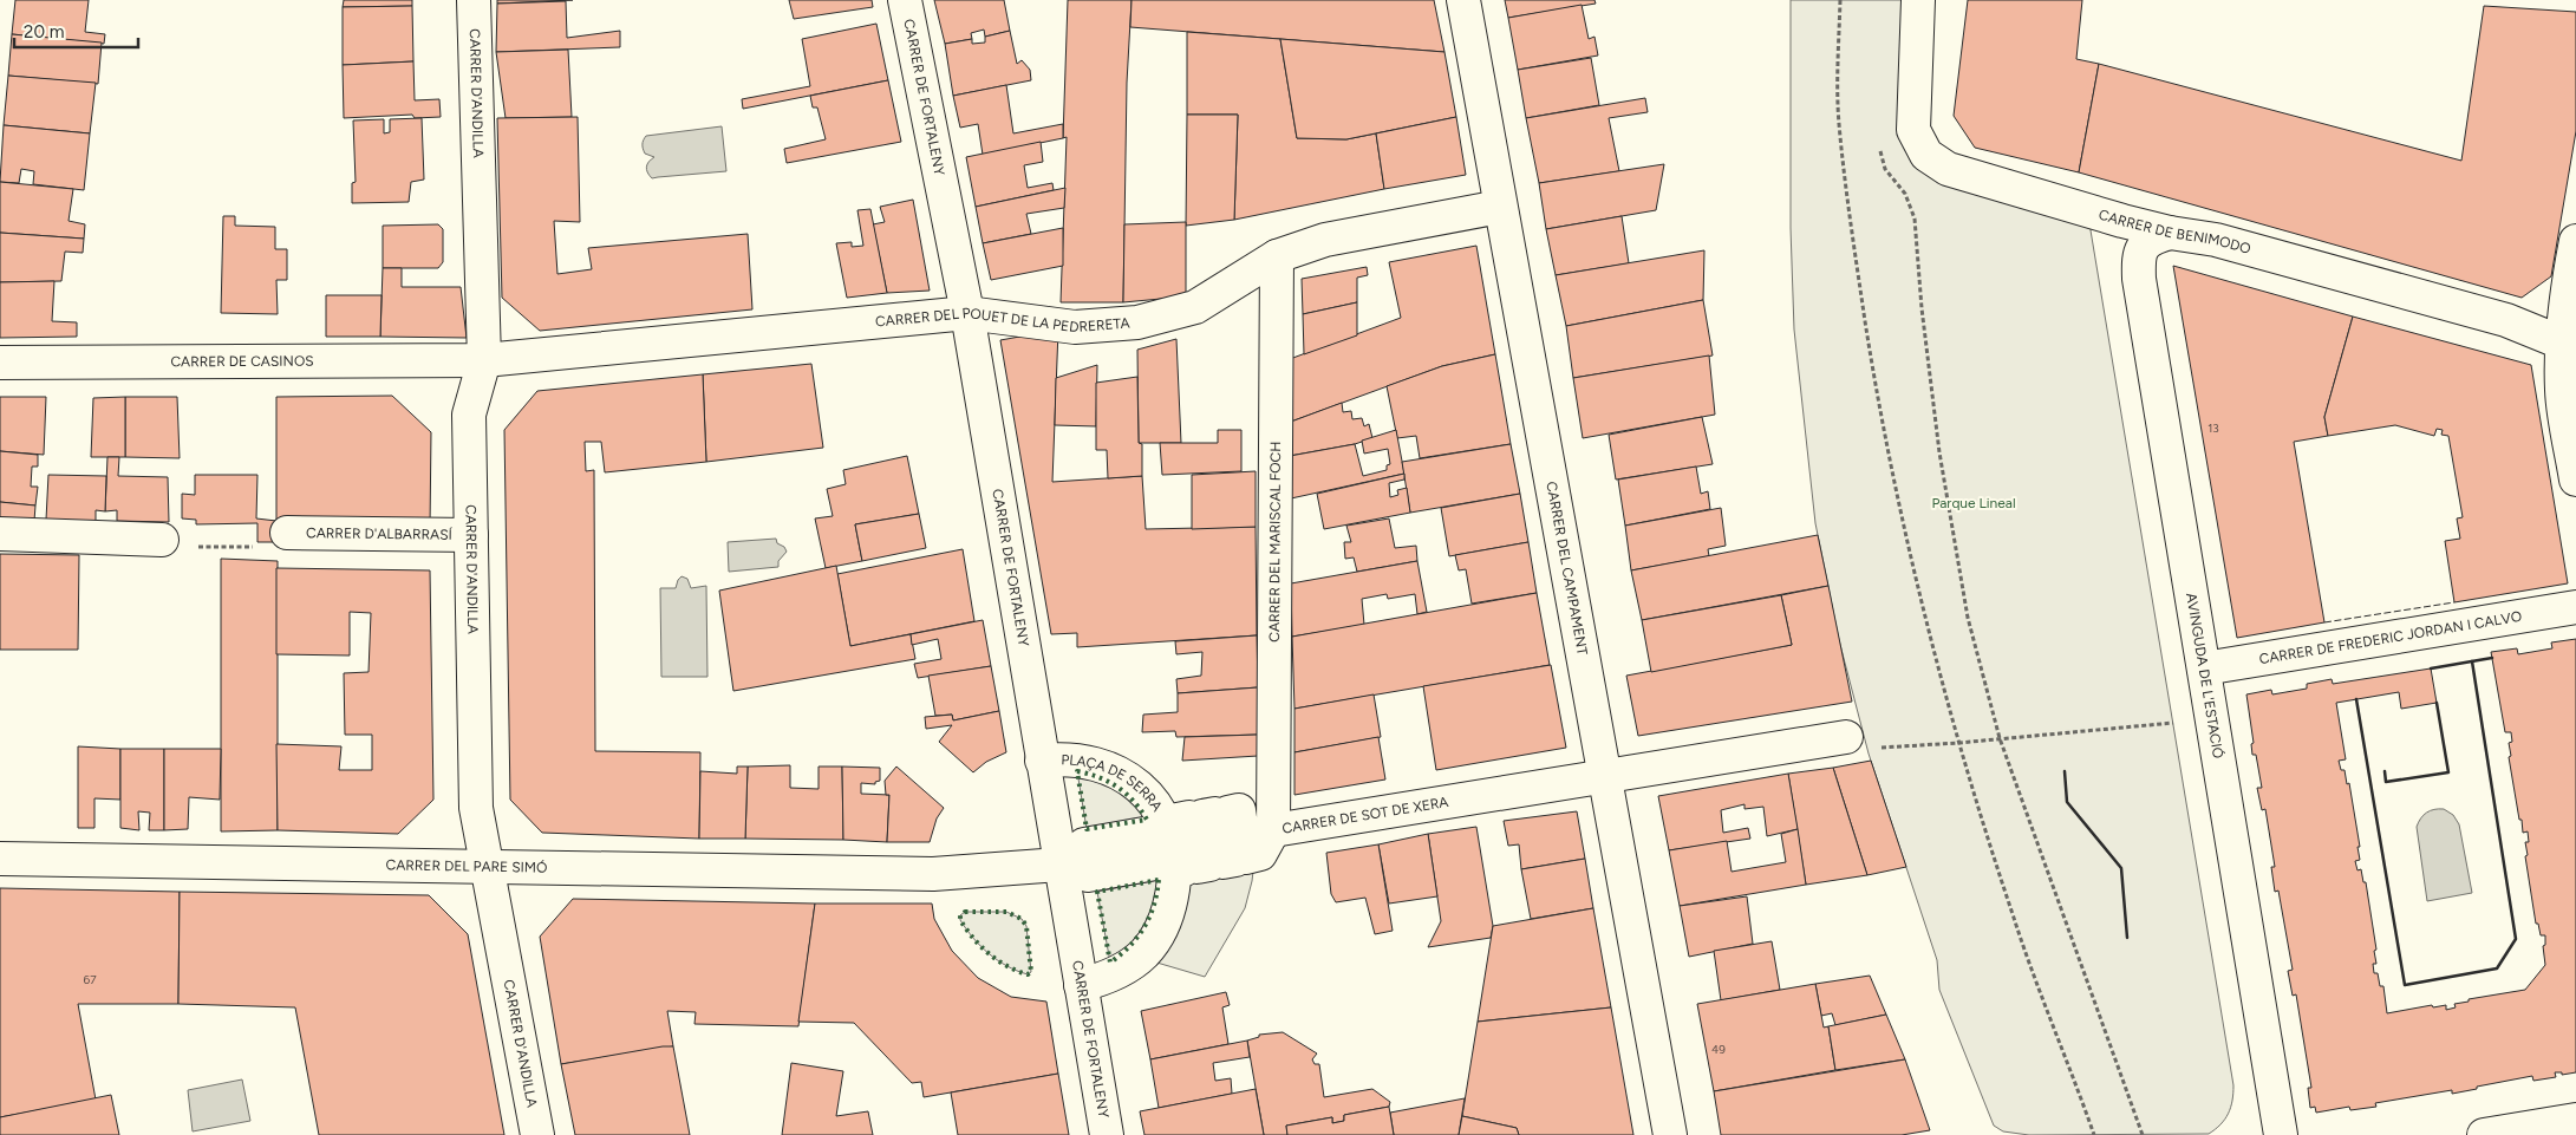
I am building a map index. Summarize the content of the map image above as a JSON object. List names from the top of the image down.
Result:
{
  "streets": {
    "street": [
      "CARRER D'ANDILLA",
      "CARRER DE FORTALENY",
      "CARRER DE BENIMODO",
      "CARRER DEL POUET DE LA PEDRERETA",
      "CARRER DE CASINOS",
      "CARRER D'ALBARRASÍ",
      "CARRER DEL MARISCAL FOCH",
      "CARRER DEL CAMPAMENT",
      "CARRER DE FREDERIC JORDAN I CALVO",
      "AVINGUDA DE L'ESTACIÓ",
      "PLAÇA DE SERRA",
      "CARRER DE SOT DE XERA",
      "CARRER DEL PARE SIMÓ"
    ]
  },
  "crossings": [
    ["CARRER D'ANDILLA", "CARRER DEL POUET DE LA PEDRERETA"],
    ["CARRER D'ANDILLA", "CARRER DE CASINOS"],
    ["CARRER D'ANDILLA", "CARRER D'ALBARRASÍ"],
    ["CARRER D'ANDILLA", "CARRER DEL PARE SIMÓ"],
    ["CARRER DE FORTALENY", "CARRER DEL POUET DE LA PEDRERETA"],
    ["CARRER DE FORTALENY", "PLAÇA DE SERRA"],
    ["CARRER DE FORTALENY", "CARRER DEL PARE SIMÓ"],
    ["CARRER DE BENIMODO", "AVINGUDA DE L'ESTACIÓ"],
    ["CARRER DEL POUET DE LA PEDRERETA", "CARRER DE CASINOS"],
    ["CARRER DEL POUET DE LA PEDRERETA", "CARRER DEL MARISCAL FOCH"],
    ["CARRER DEL POUET DE LA PEDRERETA", "CARRER DEL CAMPAMENT"],
    ["CARRER DEL MARISCAL FOCH", "CARRER DE SOT DE XERA"],
    ["CARRER DEL CAMPAMENT", "CARRER DE SOT DE XERA"],
    ["CARRER DE FREDERIC JORDAN I CALVO", "AVINGUDA DE L'ESTACIÓ"],
    ["PLAÇA DE SERRA", "CARRER DE SOT DE XERA"],
    ["PLAÇA DE SERRA", "CARRER DEL PARE SIMÓ"]
  ],
  "parks": ["Parque Lineal"],
  "house_numbers": ["13", "67", "49"],
  "scale_bar": "20 m"
}
